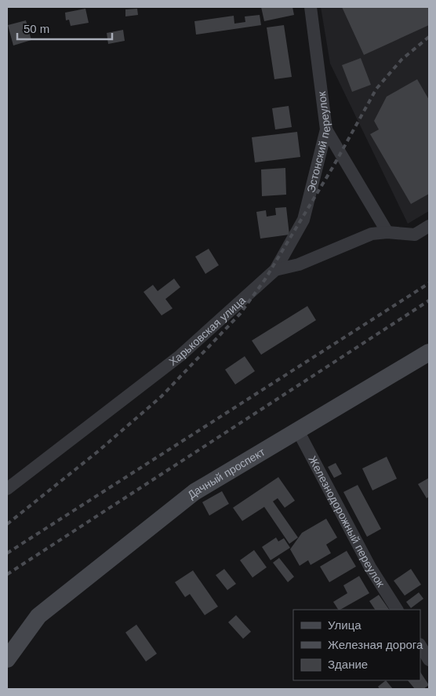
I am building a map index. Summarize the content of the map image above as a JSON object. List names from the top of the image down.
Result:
{
  "streets": {
    "street": [
      "Эстонский переулок",
      "Харьковская улица",
      "Дачный проспект",
      "Железнодорожный переулок"
    ]
  },
  "crossings": [
    ["Эстонский переулок", "Харьковская улица"],
    ["Дачный проспект", "Железнодорожный переулок"]
  ],
  "legend": ["Улица", "Железная дорога", "Здание"],
  "scale_bar": "50 m"
}
